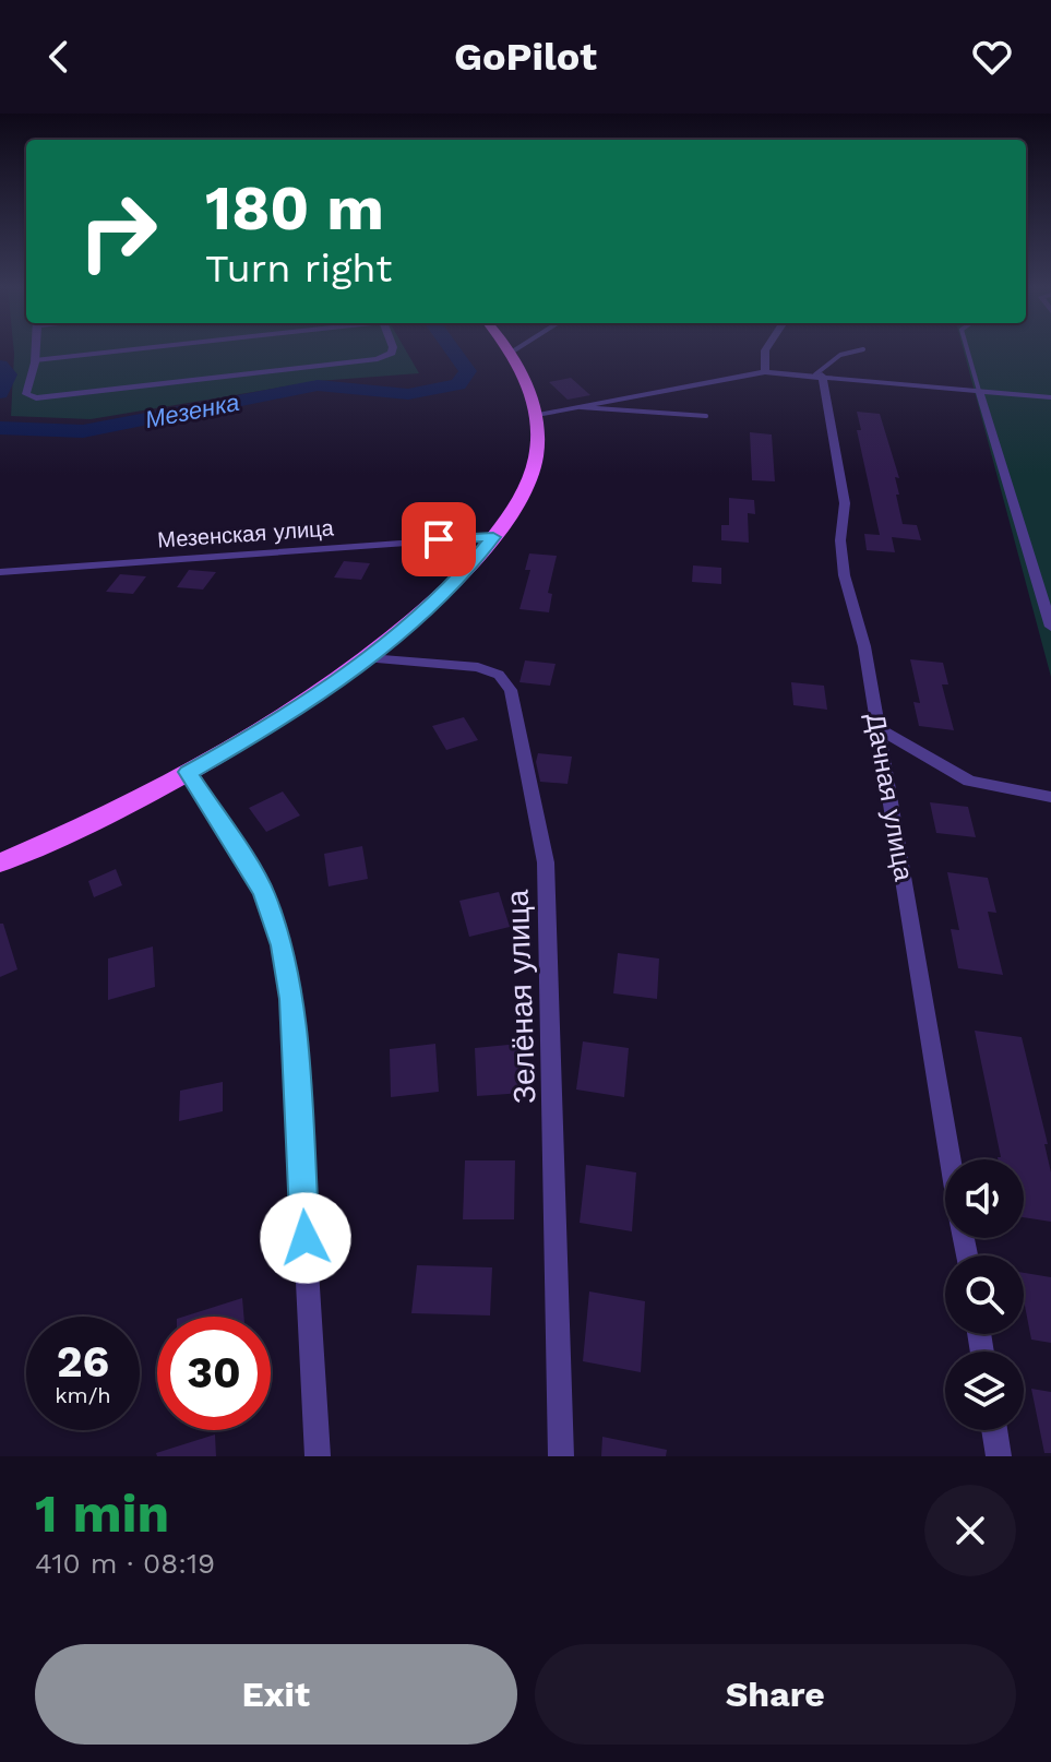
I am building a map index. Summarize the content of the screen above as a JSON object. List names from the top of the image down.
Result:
{
  "streets": {
    "street": ["Мезенская улица", "Дачная улица", "Зелёная улица"]
  },
  "water": ["Мезенка"],
  "page": {
    "header": "GoPilot",
    "turn": ["180 m", "Turn right"],
    "speed": "26 km/h",
    "limit": "30",
    "heading": ["1 min", "410 m · 08:19"],
    "buttons": ["Exit", "Share"]
  }
}
